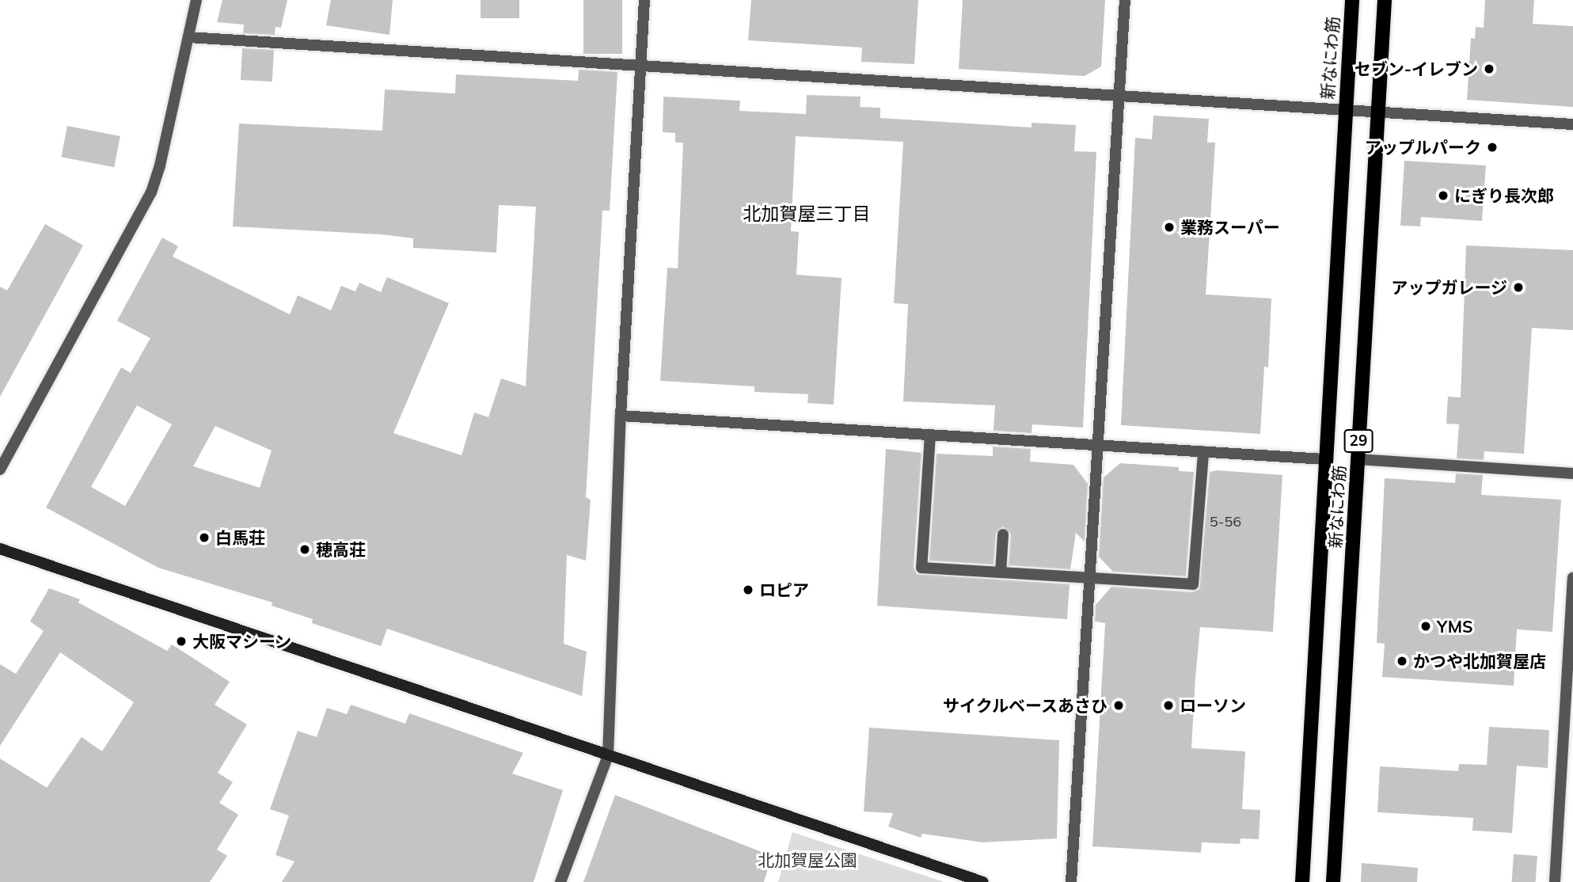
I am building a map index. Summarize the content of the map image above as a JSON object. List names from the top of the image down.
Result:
{
  "streets": {
    "main road": ["新なにわ筋", "29"]
  },
  "districts": ["北加賀屋三丁目"],
  "parks": ["北加賀屋公園"],
  "places": [
    "セブン-イレブン",
    "アップルパーク",
    "にぎり長次郎",
    "業務スーパー",
    "アップガレージ",
    "白馬荘",
    "穂高荘",
    "ロピア",
    "YMS",
    "大阪マシーン",
    "かつや北加賀屋店",
    "サイクルベースあさひ",
    "ローソン"
  ],
  "house_numbers": ["5-56"]
}
